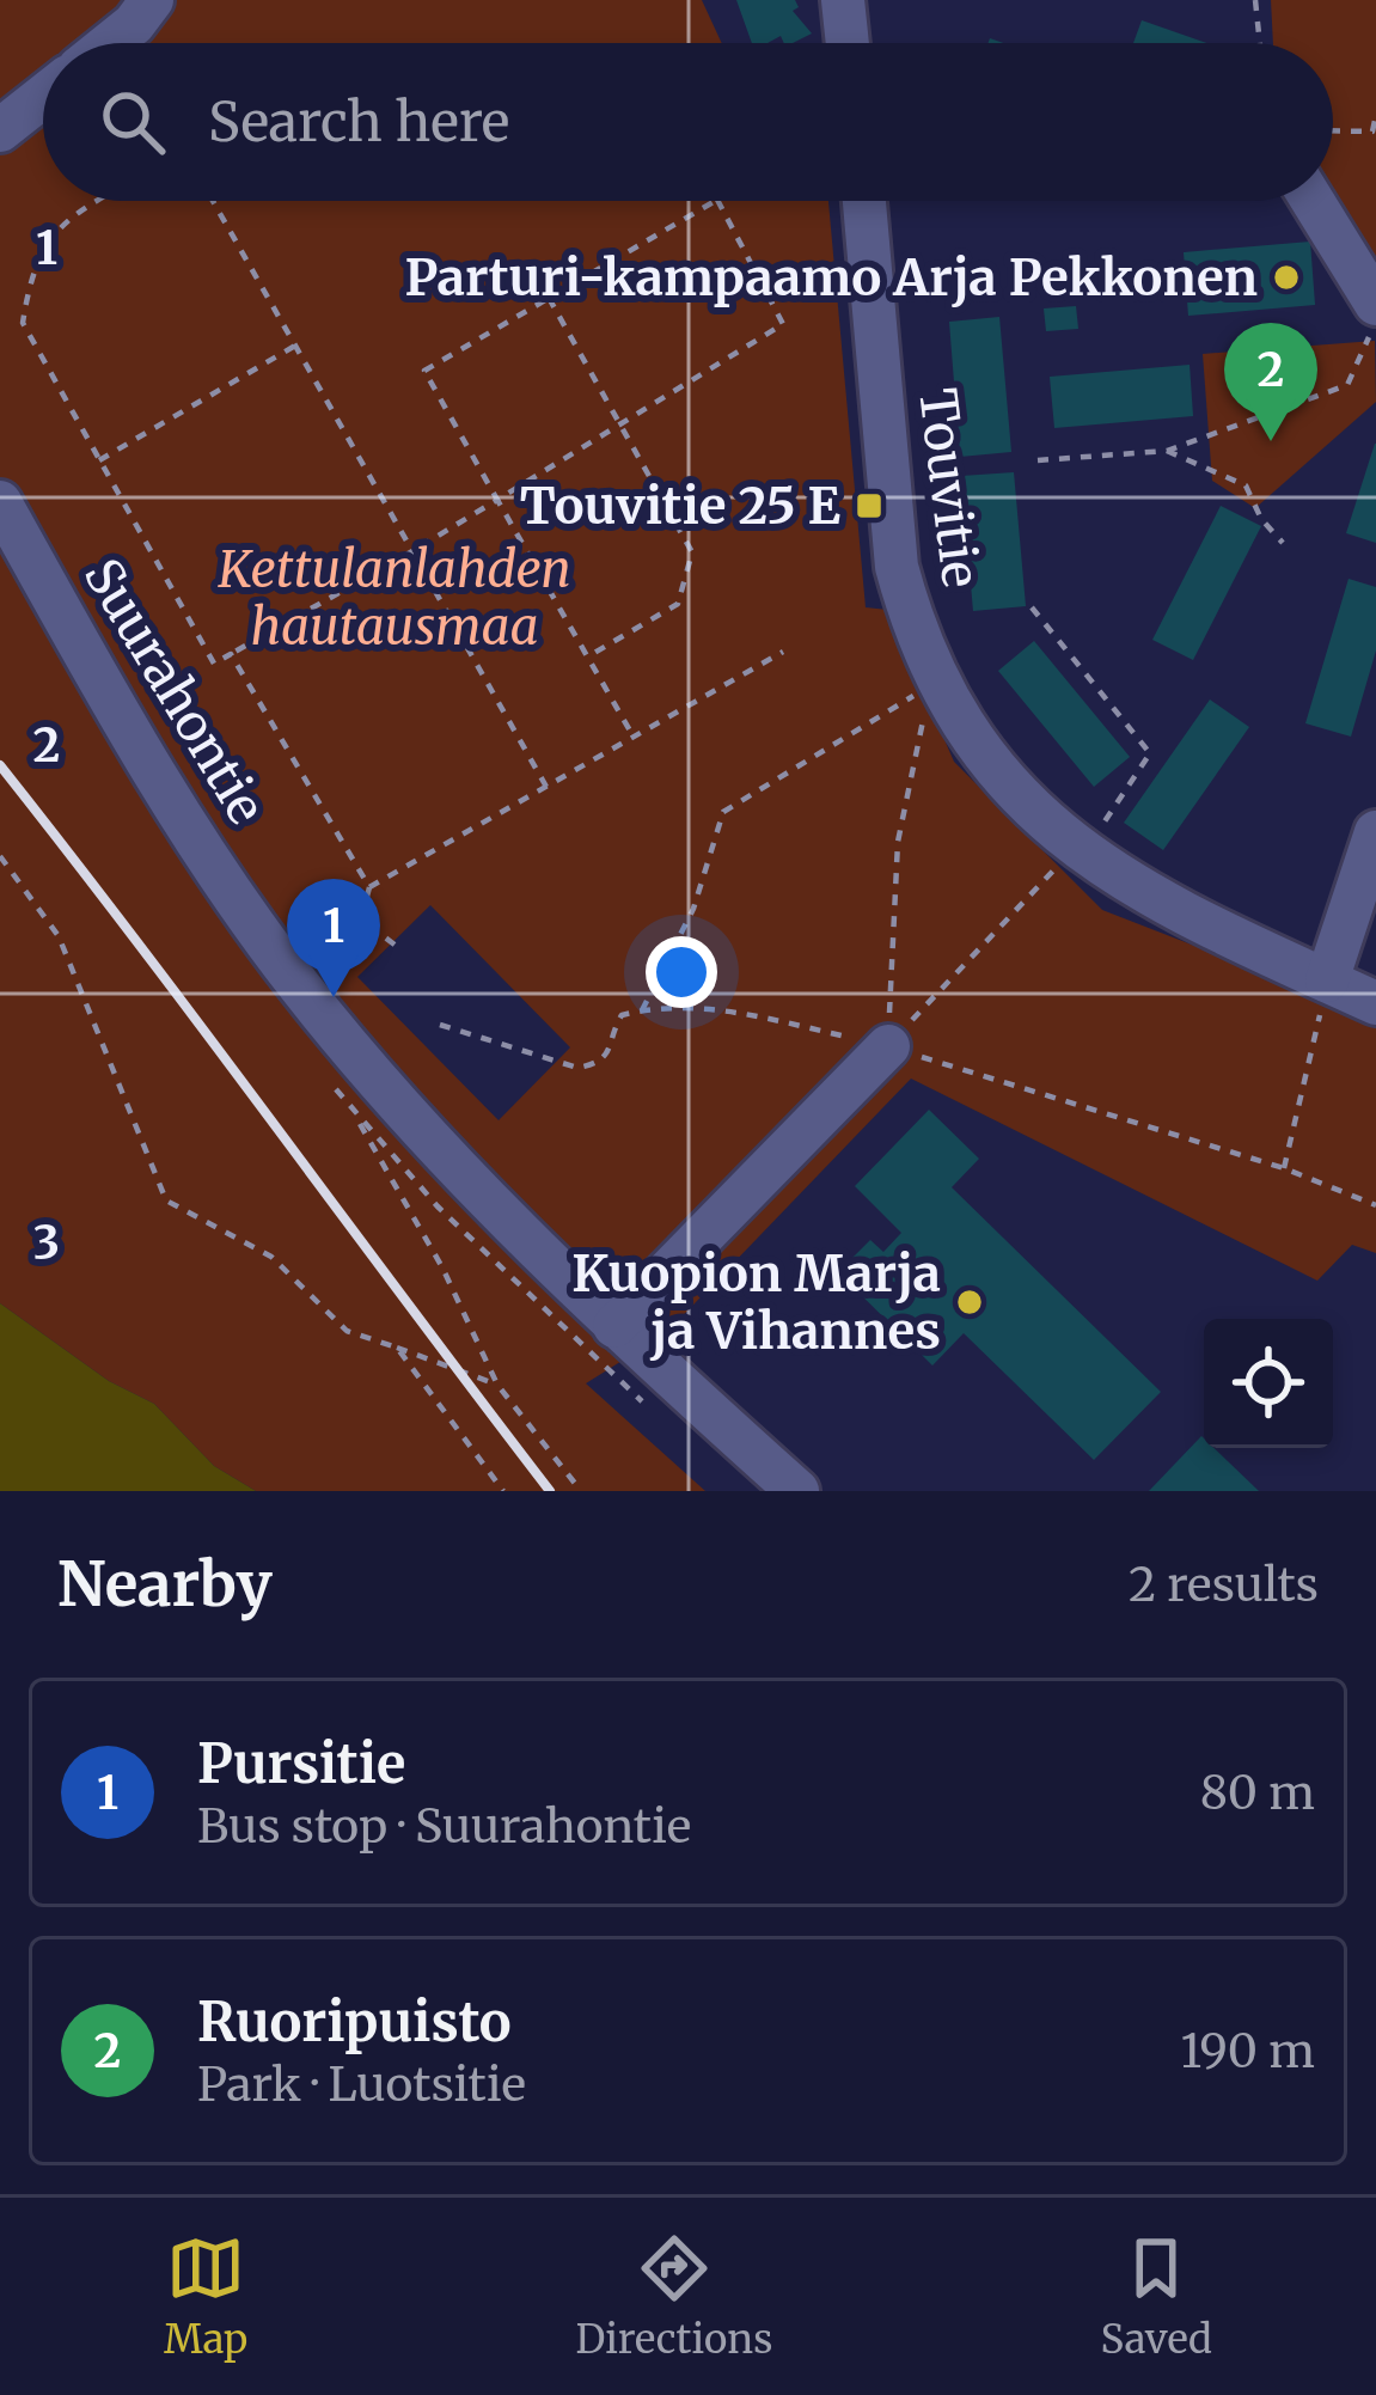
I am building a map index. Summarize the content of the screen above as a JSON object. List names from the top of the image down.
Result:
{
  "streets": {
    "street": ["Touvitie", "Suurahontie"]
  },
  "parks": ["Kettulanlahden hautausmaa"],
  "places": {
    "other": ["Parturi-kampaamo Arja Pekkonen", "Kuopion Marja ja Vihannes"],
    "transit": ["Touvitie 25 E"]
  },
  "page": {
    "search": "Search here",
    "pins": ["2", "1"],
    "heading": ["Nearby", "2 results"],
    "list": [
      {
        "mark": "1",
        "name": "Pursitie",
        "note": "Bus stop · Suurahontie",
        "value": "80 m"
      },
      {
        "mark": "2",
        "name": "Ruoripuisto",
        "note": "Park · Luotsitie",
        "value": "190 m"
      }
    ],
    "nav": ["Map", "Directions", "Saved"]
  },
  "grid": {
    "rows": ["1", "2", "3"]
  }
}
